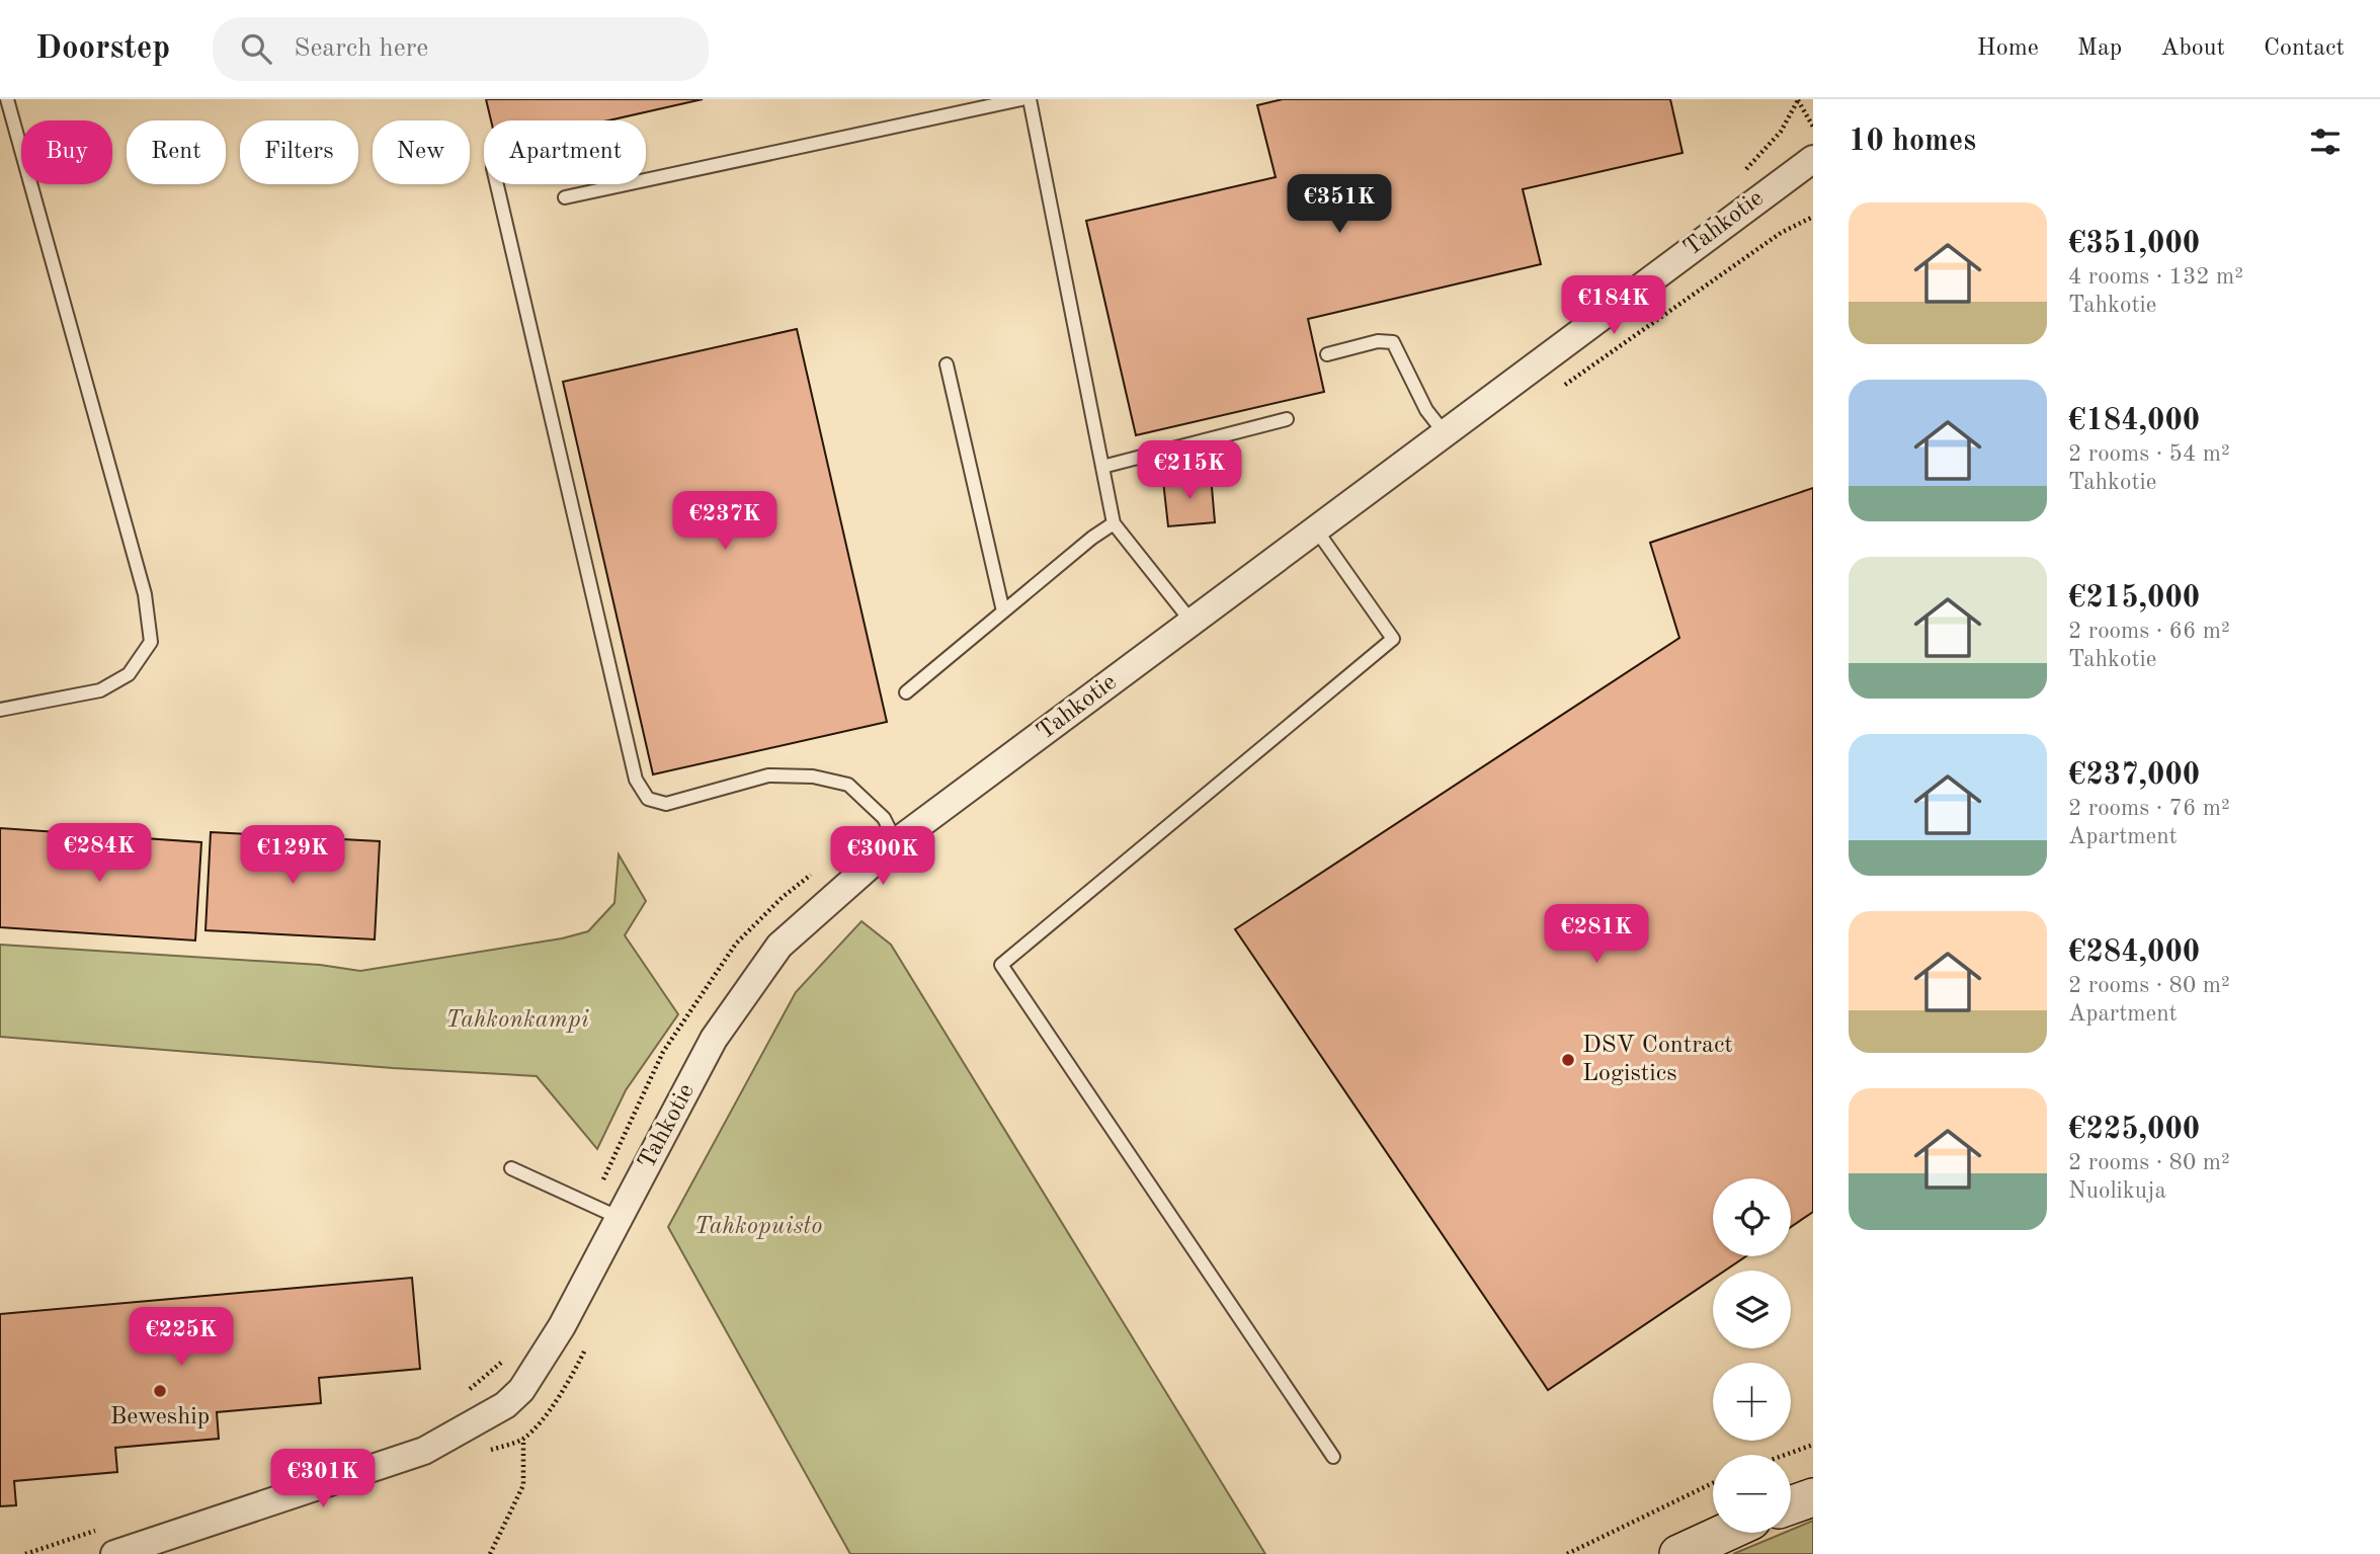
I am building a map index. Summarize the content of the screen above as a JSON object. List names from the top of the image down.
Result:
{
  "streets": {
    "street": ["Tahkotie"]
  },
  "parks": ["Tahkonkampi", "Tahkopuisto"],
  "places": ["DSV Contract Logistics", "Beweship"],
  "page": {
    "header": "Doorstep",
    "search": "Search here",
    "nav": [
      "Home",
      "Map",
      "About",
      "Contact"
    ],
    "heading": "10 homes",
    "chip": [
      "Buy",
      "Rent",
      "Filters",
      "New",
      "Apartment"
    ],
    "price": [
      "€351K",
      "€184K",
      "€215K",
      "€237K",
      "€284K",
      "€129K",
      "€300K",
      "€281K",
      "€225K",
      "€301K"
    ],
    "list": [
      {
        "name": "€351,000",
        "note": "4 rooms · 132 m² · Tahkotie"
      },
      {
        "name": "€184,000",
        "note": "2 rooms · 54 m² · Tahkotie"
      },
      {
        "name": "€215,000",
        "note": "2 rooms · 66 m² · Tahkotie"
      },
      {
        "name": "€237,000",
        "note": "2 rooms · 76 m² · Apartment"
      },
      {
        "name": "€284,000",
        "note": "2 rooms · 80 m² · Apartment"
      },
      {
        "name": "€225,000",
        "note": "2 rooms · 80 m² · Nuolikuja"
      }
    ],
    "map_buttons": ["+", "−"]
  }
}
